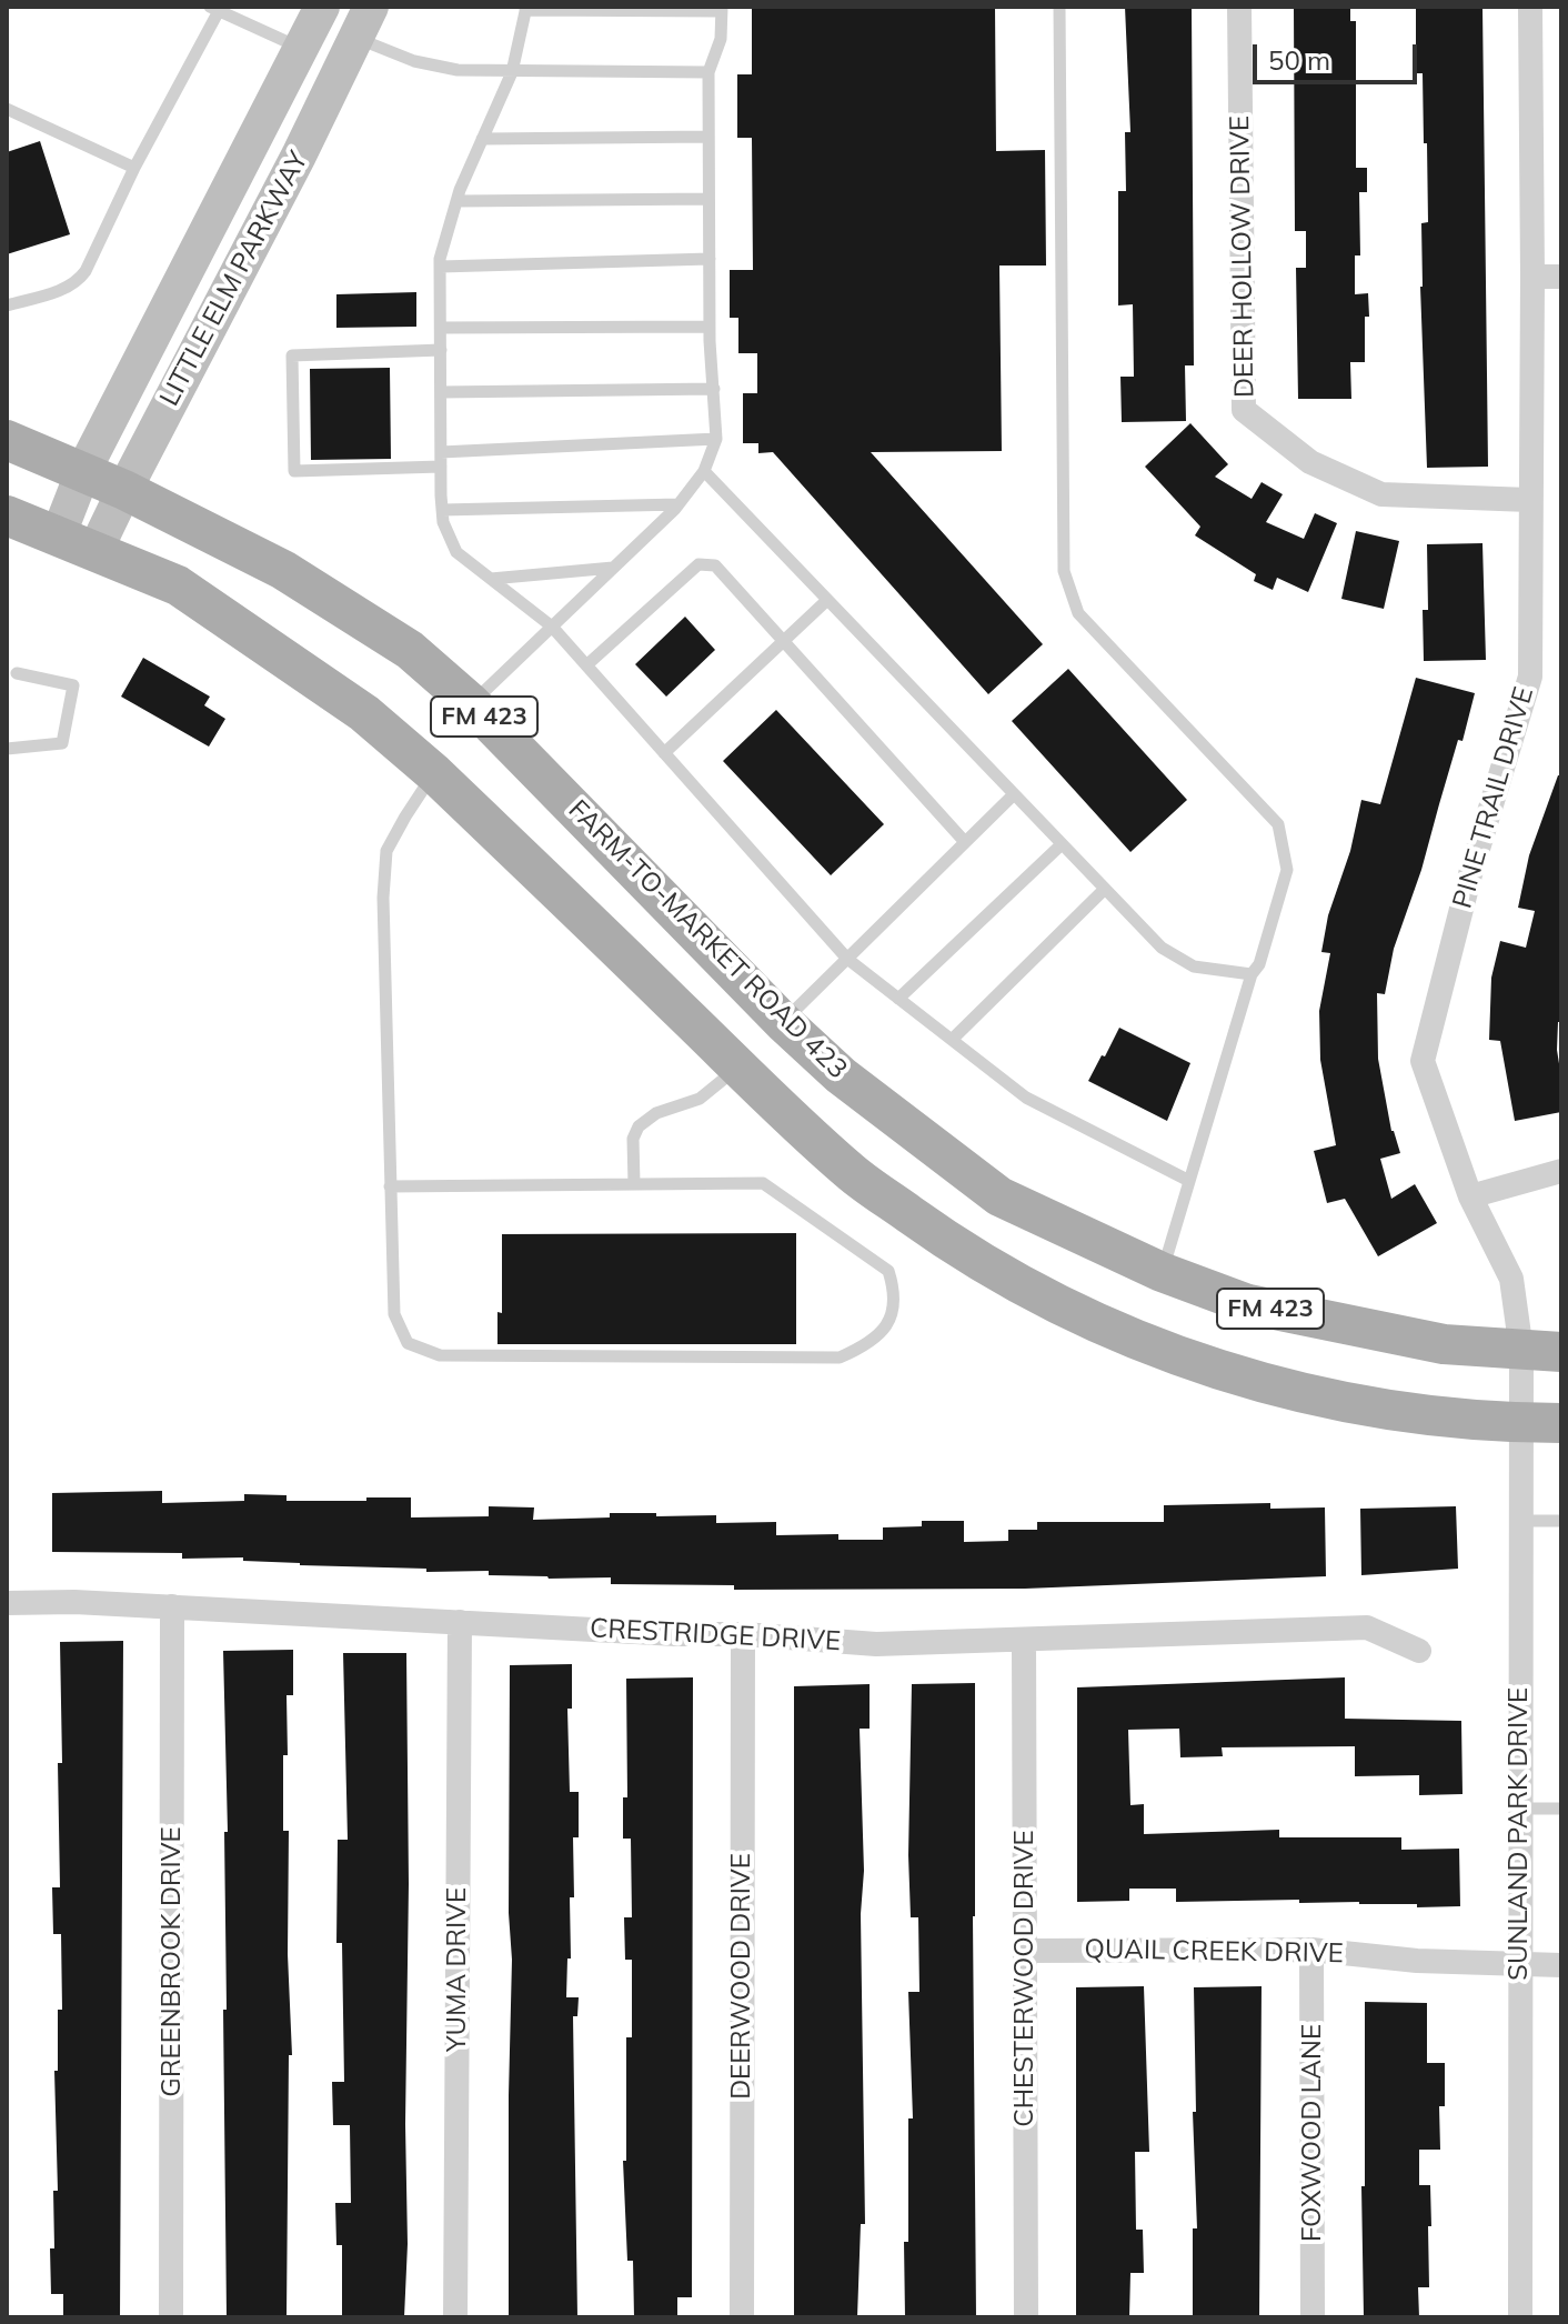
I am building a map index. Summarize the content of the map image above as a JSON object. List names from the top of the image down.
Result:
{
  "streets": {
    "main road": ["LITTLE ELM PARKWAY", "FM 423", "FARM-TO-MARKET ROAD 423"],
    "street": [
      "DEER HOLLOW DRIVE",
      "PINE TRAIL DRIVE",
      "CRESTRIDGE DRIVE",
      "SUNLAND PARK DRIVE",
      "QUAIL CREEK DRIVE",
      "GREENBROOK DRIVE",
      "YUMA DRIVE",
      "DEERWOOD DRIVE",
      "CHESTERWOOD DRIVE",
      "FOXWOOD LANE"
    ]
  },
  "crossings": [
    ["DEER HOLLOW DRIVE", "PINE TRAIL DRIVE"],
    ["LITTLE ELM PARKWAY", "FM 423"],
    ["LITTLE ELM PARKWAY", "FARM-TO-MARKET ROAD 423"],
    ["FM 423", "SUNLAND PARK DRIVE"],
    ["PINE TRAIL DRIVE", "FARM-TO-MARKET ROAD 423"],
    ["PINE TRAIL DRIVE", "SUNLAND PARK DRIVE"],
    ["FARM-TO-MARKET ROAD 423", "SUNLAND PARK DRIVE"],
    ["CRESTRIDGE DRIVE", "GREENBROOK DRIVE"],
    ["CRESTRIDGE DRIVE", "YUMA DRIVE"],
    ["CRESTRIDGE DRIVE", "DEERWOOD DRIVE"],
    ["CRESTRIDGE DRIVE", "CHESTERWOOD DRIVE"],
    ["SUNLAND PARK DRIVE", "QUAIL CREEK DRIVE"],
    ["QUAIL CREEK DRIVE", "CHESTERWOOD DRIVE"],
    ["QUAIL CREEK DRIVE", "FOXWOOD LANE"]
  ],
  "scale_bar": "50 m"
}
